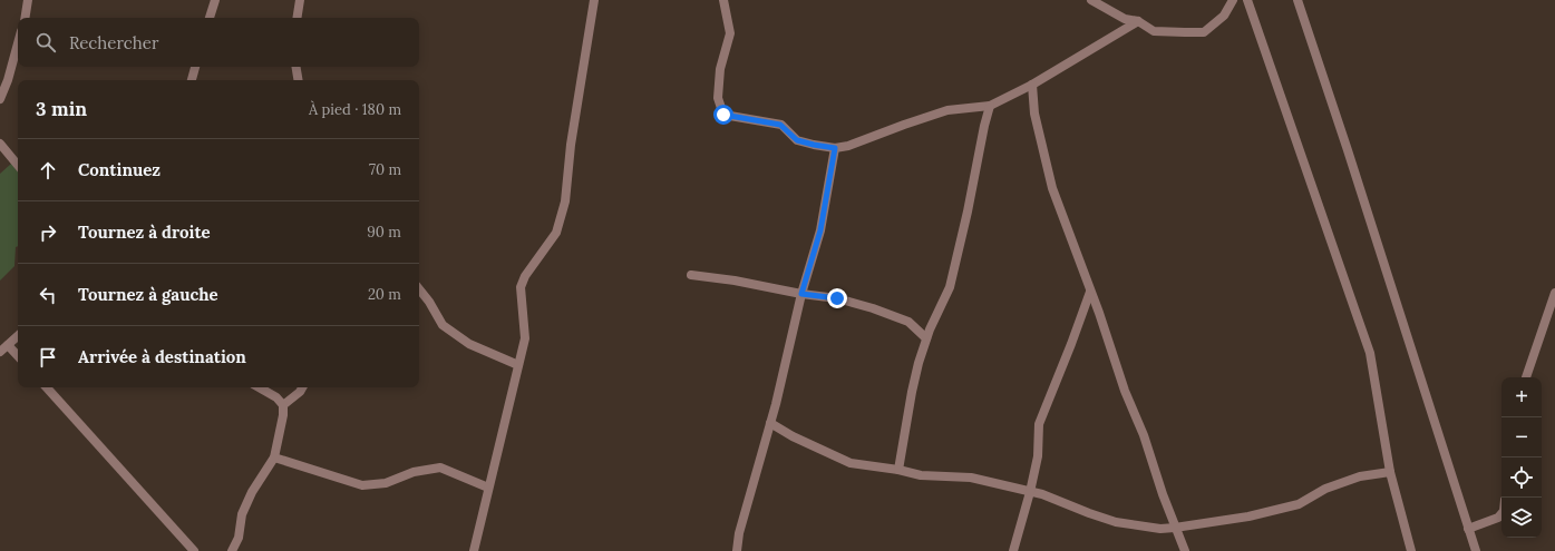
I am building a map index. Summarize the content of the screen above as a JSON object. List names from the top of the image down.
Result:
{
  "page": {
    "search": "Rechercher",
    "heading": ["3 min", "À pied · 180 m"],
    "list": [
      ["Continuez", "70 m"],
      ["Tournez à droite", "90 m"],
      ["Tournez à gauche", "20 m"],
      "Arrivée à destination"
    ],
    "map_buttons": ["+", "−"]
  }
}
